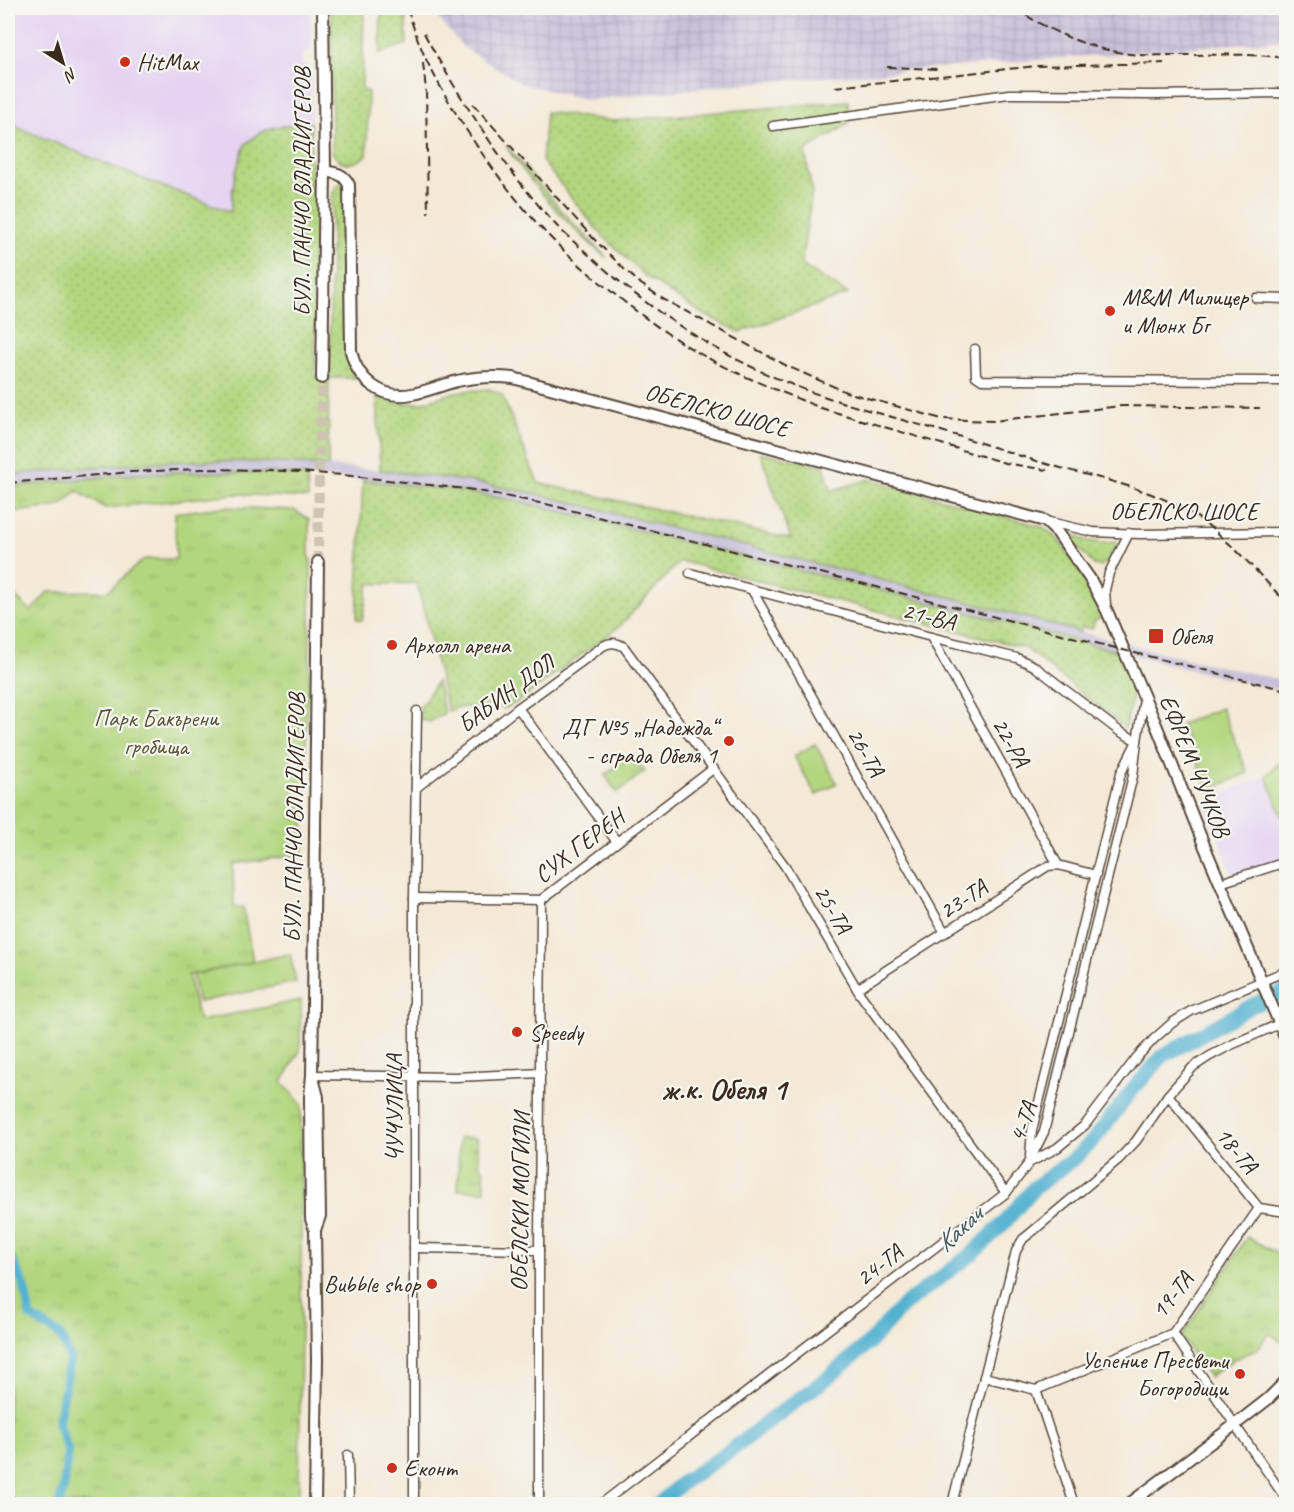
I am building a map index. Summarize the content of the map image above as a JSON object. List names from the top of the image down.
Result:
{
  "streets": {
    "street": [
      "БУЛ. ПАНЧО ВЛАДИГЕРОВ",
      "ОБЕЛСКО ШОСЕ",
      "21-ВА",
      "БАБИН ДОЛ",
      "22-РА",
      "26-ТА",
      "ЕФРЕМ ЧУЧКОВ",
      "СУХ ГЕРЕН",
      "23-ТА",
      "25-ТА",
      "ЧУЧУЛИЦА",
      "4-ТА",
      "18-ТА",
      "ОБЕЛСКИ МОГИЛИ",
      "24-ТА",
      "19-ТА"
    ]
  },
  "crossings": [
    ["БУЛ. ПАНЧО ВЛАДИГЕРОВ", "ОБЕЛСКО ШОСЕ"],
    ["ОБЕЛСКО ШОСЕ", "ЕФРЕМ ЧУЧКОВ"],
    ["21-ВА", "22-РА"],
    ["21-ВА", "26-ТА"],
    ["21-ВА", "4-ТА"],
    ["БАБИН ДОЛ", "25-ТА"],
    ["БАБИН ДОЛ", "ЧУЧУЛИЦА"],
    ["22-РА", "23-ТА"],
    ["26-ТА", "23-ТА"],
    ["ЕФРЕМ ЧУЧКОВ", "4-ТА"],
    ["ЕФРЕМ ЧУЧКОВ", "24-ТА"],
    ["СУХ ГЕРЕН", "25-ТА"],
    ["СУХ ГЕРЕН", "ЧУЧУЛИЦА"],
    ["СУХ ГЕРЕН", "ОБЕЛСКИ МОГИЛИ"],
    ["23-ТА", "25-ТА"],
    ["25-ТА", "24-ТА"],
    ["4-ТА", "24-ТА"],
    ["18-ТА", "19-ТА"]
  ],
  "districts": ["ж.к. Обеля 1"],
  "water": ["Какач"],
  "parks": ["Парк Бакърени гробища"],
  "places": {
    "other": [
      "HitMax",
      "М&M Mилицер и Мюнх Бг",
      "Архолл арена",
      "ДГ №5 „Надежда“ - сграда Обеля 1",
      "Speedy",
      "Bubble shop",
      "Успение Пресвети Богородици",
      "Еконт"
    ],
    "transit": ["Обеля"]
  },
  "north": "bottom right"
}
